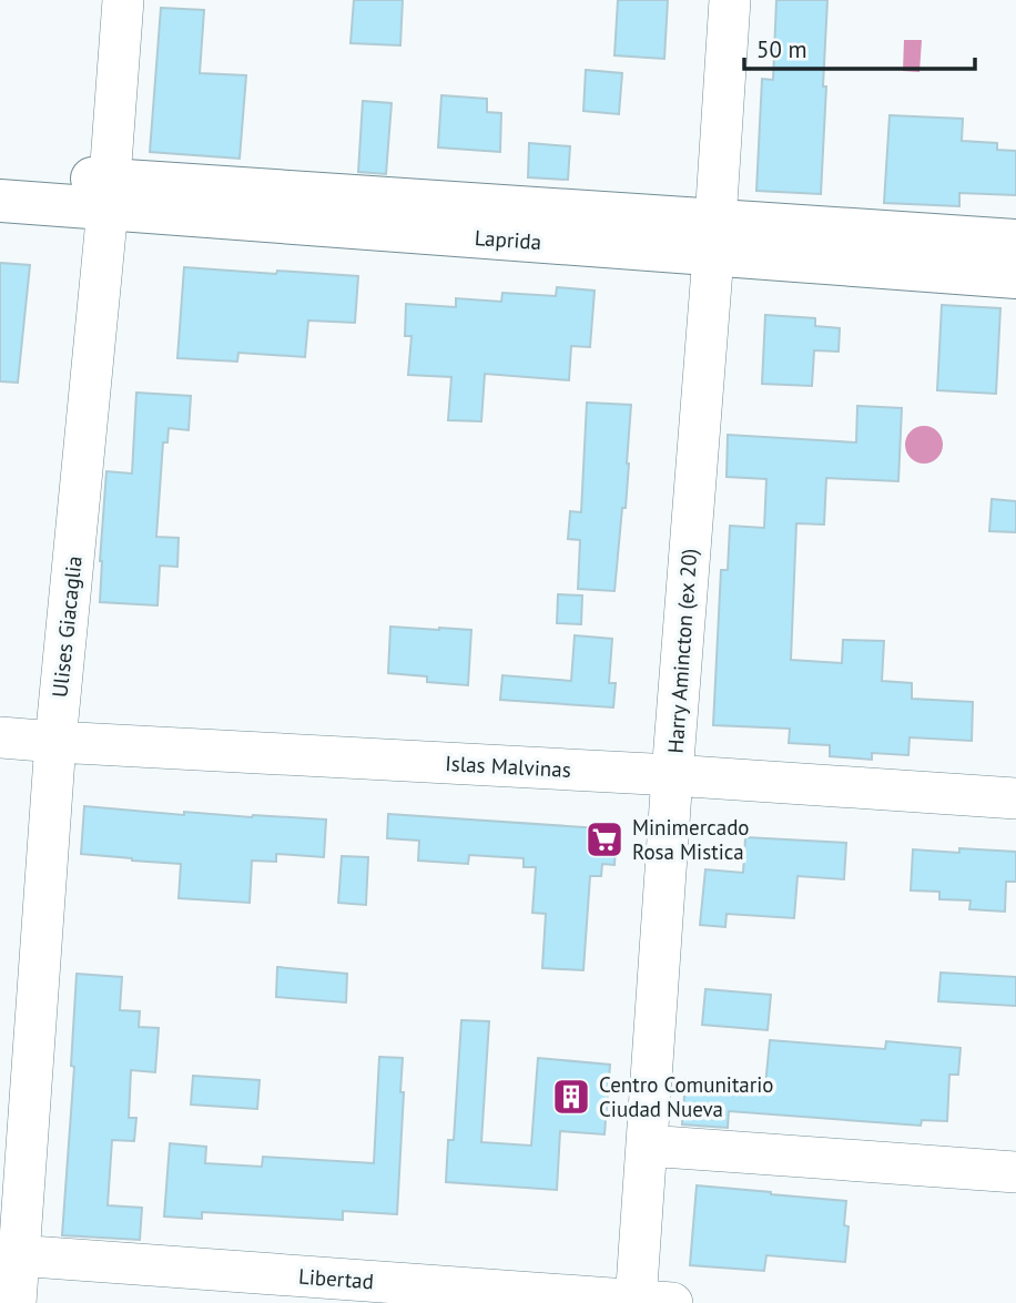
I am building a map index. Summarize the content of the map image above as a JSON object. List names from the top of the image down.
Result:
{
  "streets": {
    "main road": ["Laprida"],
    "street": [
      "Ulises Giacaglia",
      "Harry Amincton (ex 20)",
      "Islas Malvinas",
      "Libertad"
    ]
  },
  "crossings": [
    ["Laprida", "Ulises Giacaglia"],
    ["Laprida", "Harry Amincton (ex 20)"],
    ["Ulises Giacaglia", "Islas Malvinas"],
    ["Ulises Giacaglia", "Libertad"],
    ["Harry Amincton (ex 20)", "Islas Malvinas"],
    ["Harry Amincton (ex 20)", "Libertad"]
  ],
  "places": {
    "supermarket": ["Minimercado Rosa Mistica"],
    "building": ["Centro Comunitario Ciudad Nueva"]
  },
  "scale_bar": "50 m"
}
